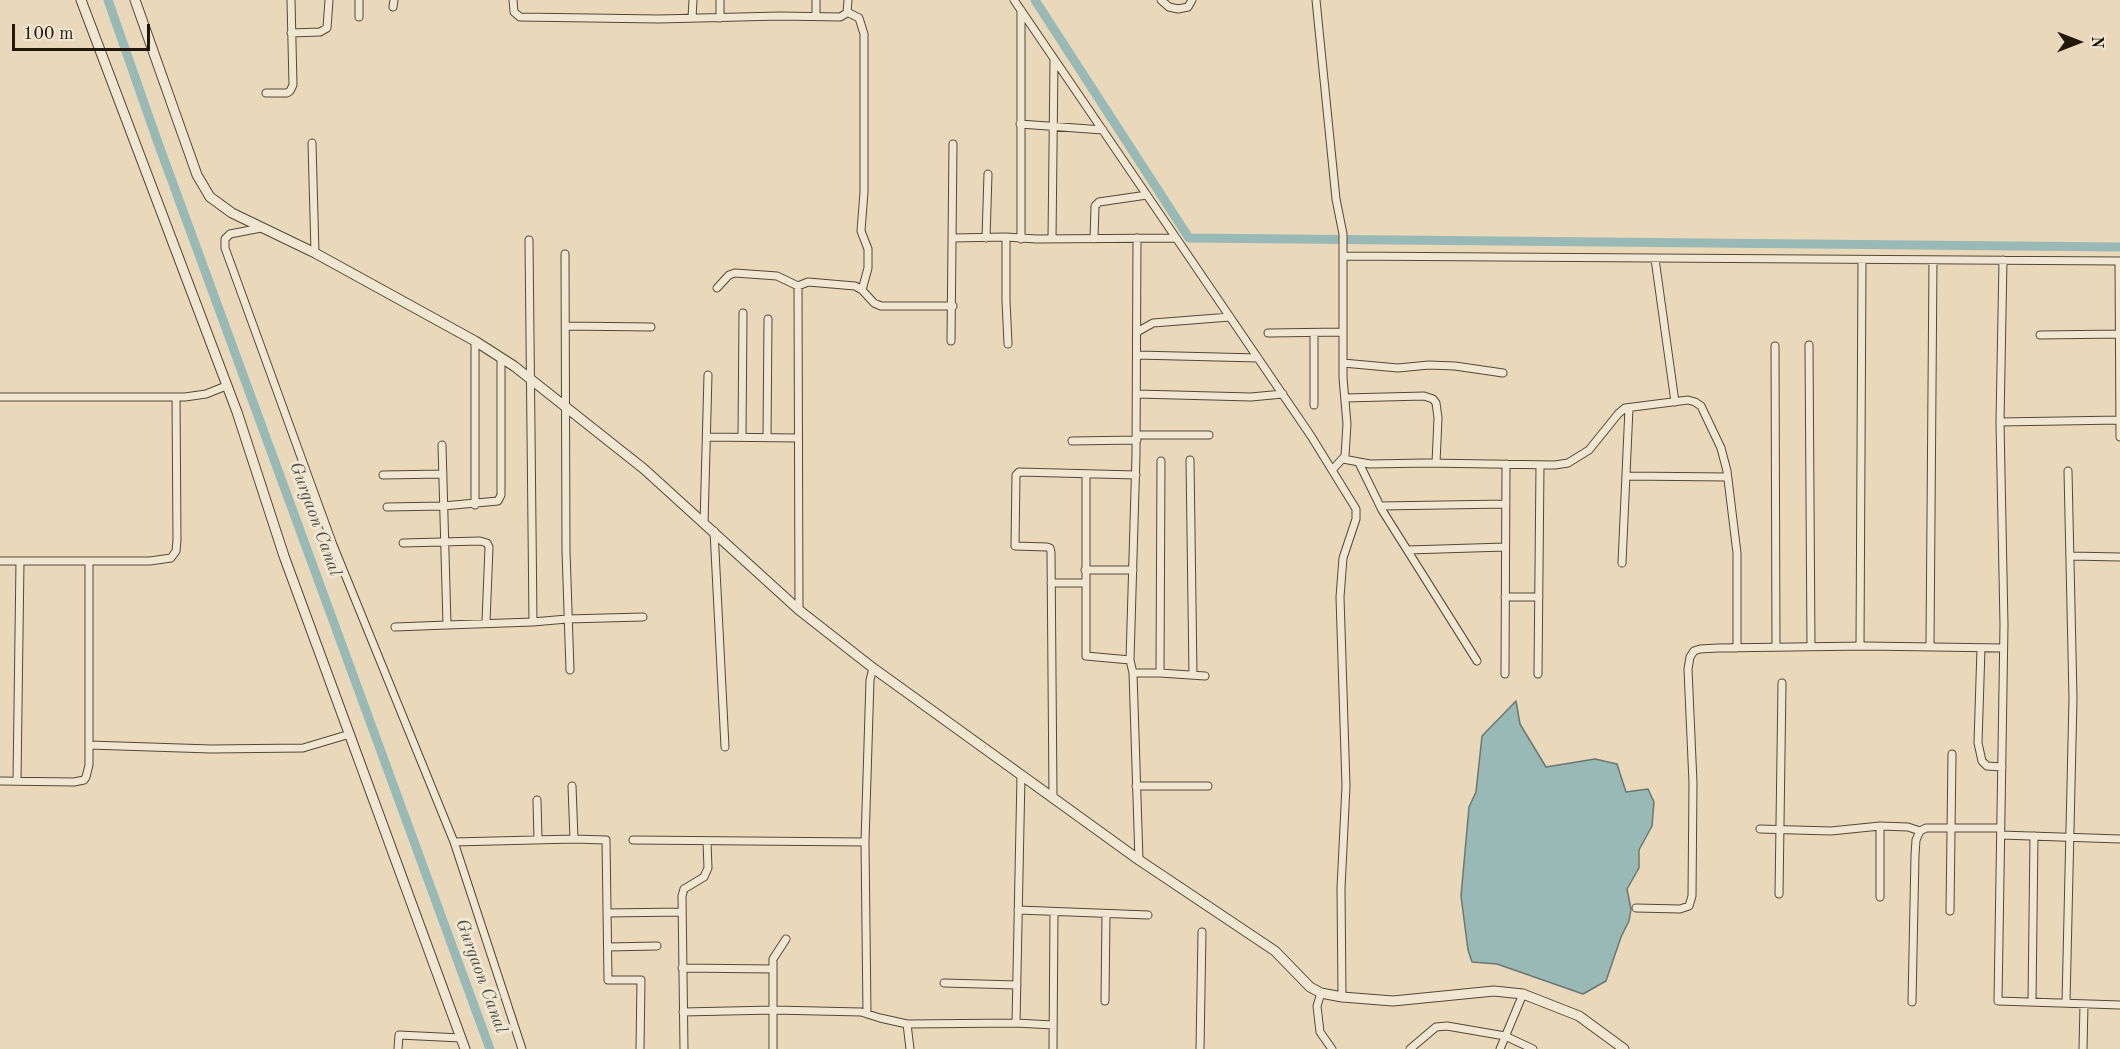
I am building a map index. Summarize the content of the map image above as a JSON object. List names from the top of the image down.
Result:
{
  "water": ["Gurgaon Canal"],
  "scale_bar": "100 m",
  "north": "right"
}
